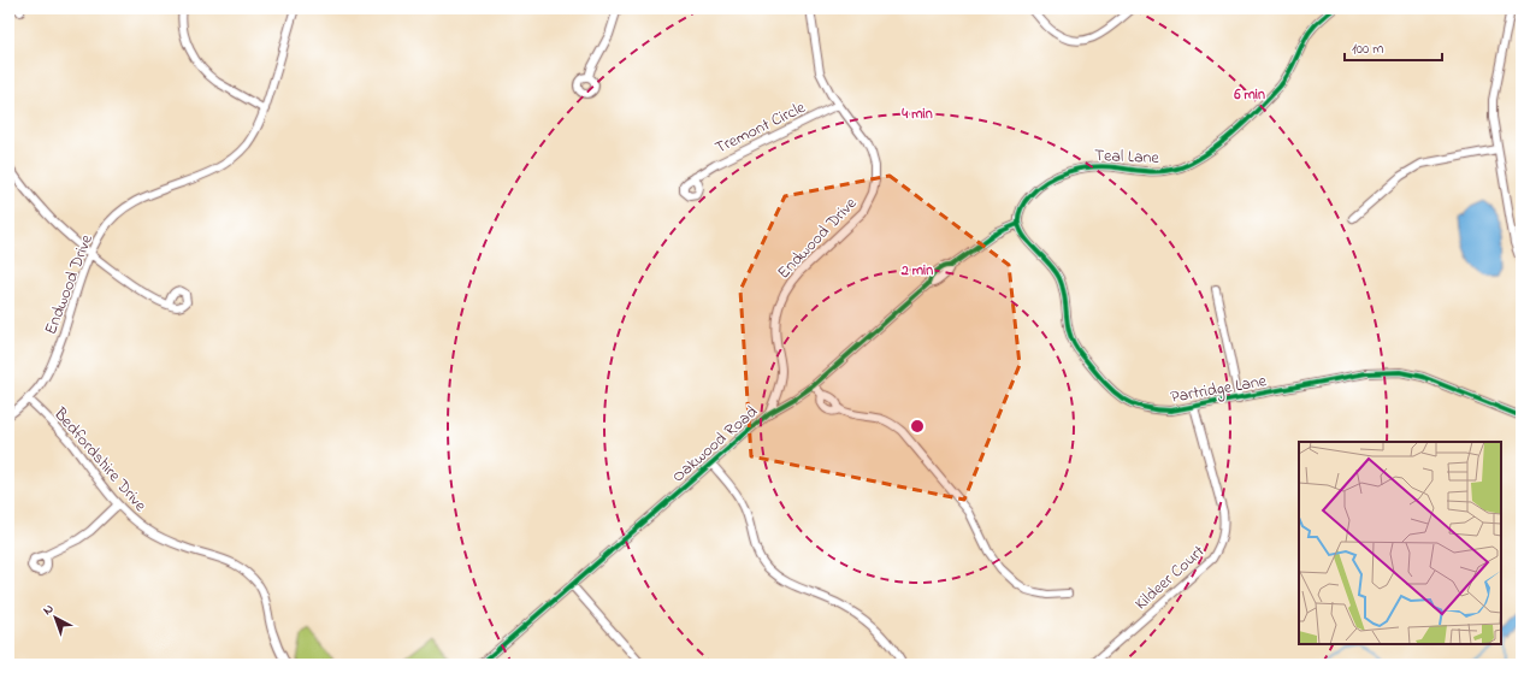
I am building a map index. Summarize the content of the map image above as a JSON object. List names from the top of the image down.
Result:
{
  "streets": {
    "street": [
      "Tremont Circle",
      "Teal Lane",
      "Endwood Drive",
      "Partridge Lane",
      "Oakwood Road",
      "Bedfordshire Drive",
      "Kildeer Court"
    ]
  },
  "crossings": [
    ["Tremont Circle", "Endwood Drive"],
    ["Teal Lane", "Partridge Lane"],
    ["Teal Lane", "Oakwood Road"],
    ["Endwood Drive", "Oakwood Road"],
    ["Endwood Drive", "Bedfordshire Drive"],
    ["Partridge Lane", "Oakwood Road"],
    ["Partridge Lane", "Kildeer Court"]
  ],
  "scale_bar": "100 m",
  "north": "top left",
  "rings": ["6 min", "4 min", "2 min"]
}
